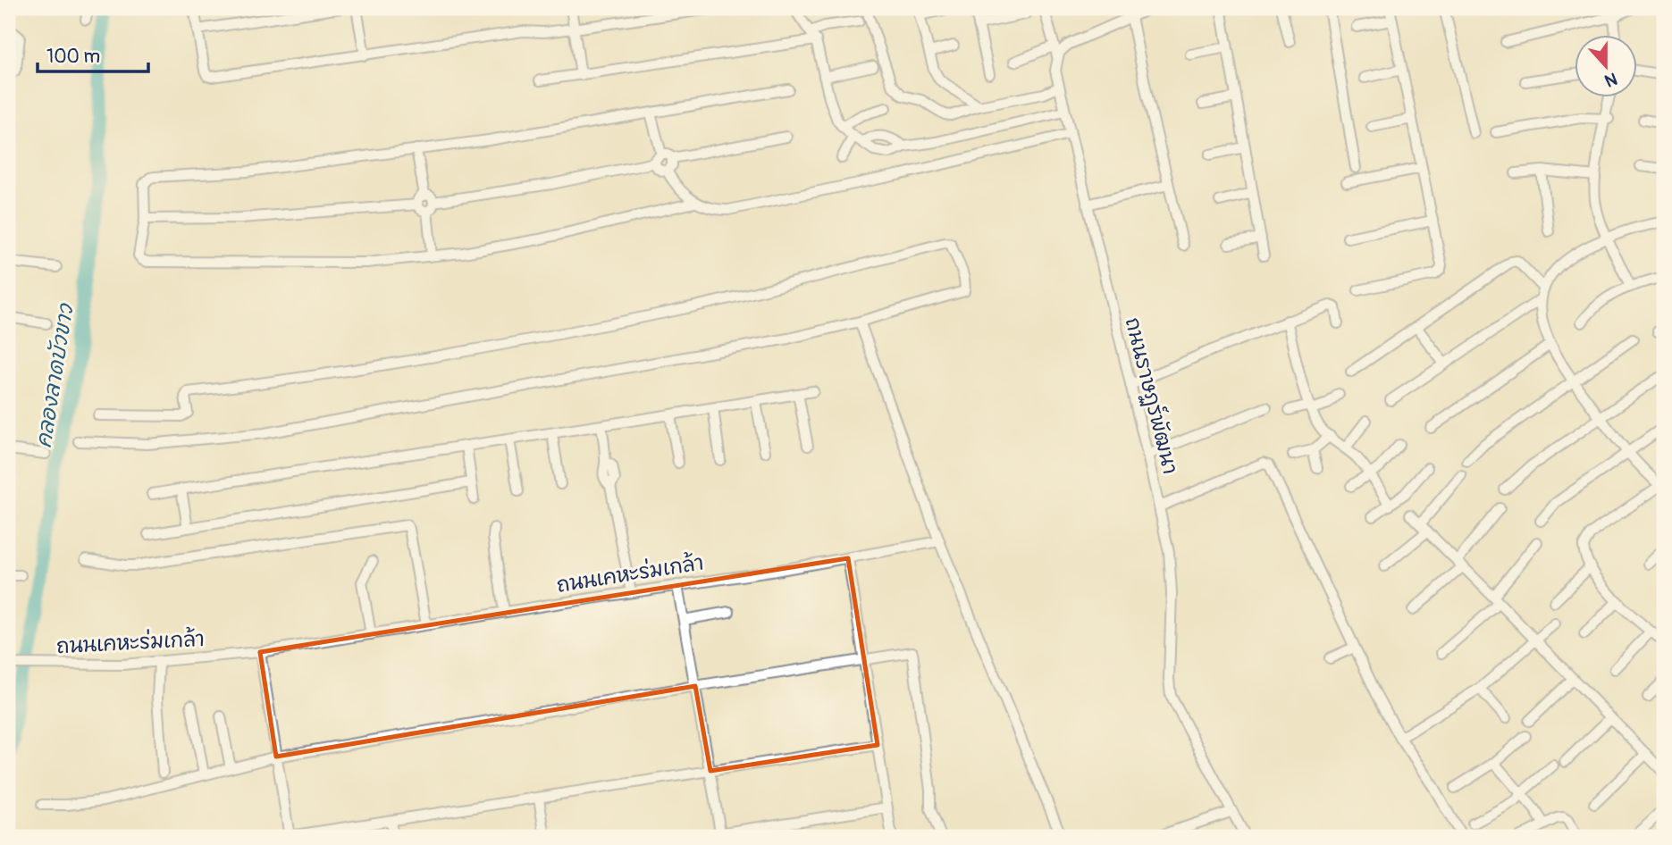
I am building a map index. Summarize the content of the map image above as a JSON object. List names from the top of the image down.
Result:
{
  "streets": {
    "street": ["ถนนราษฏร์พัฒนา", "ถนนเคหะร่มเกล้า"]
  },
  "water": ["คลองลาดบัวขาว"],
  "scale_bar": "100 m",
  "north": "bottom"
}
